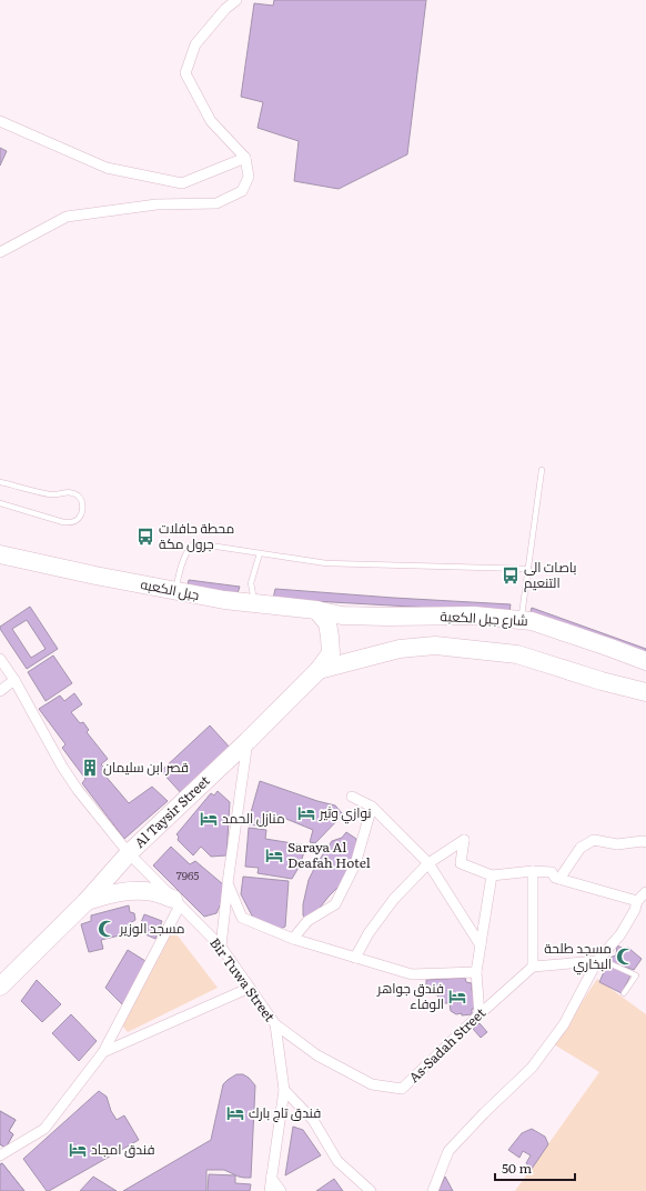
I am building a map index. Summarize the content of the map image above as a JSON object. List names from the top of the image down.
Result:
{
  "streets": {
    "highway": ["جبل الكعبه", "شارع جبل الكعبة", "Al Taysir Street"],
    "street": ["Bir Tuwa Street", "As-Sadah Street"]
  },
  "crossings": [
    ["جبل الكعبه", "شارع جبل الكعبة"],
    ["Al Taysir Street", "Bir Tuwa Street"],
    ["Bir Tuwa Street", "As-Sadah Street"]
  ],
  "places": {
    "bus stop": ["محطة حافلات جرول مكة", "باصات الى التنعيم"],
    "building": ["قصر ابن سليمان"],
    "hotel": [
      "نوازي وثير",
      "منازل الحمد",
      "Saraya Al Deafah Hotel",
      "فندق جواهر الوفاء",
      "فندق تاج بارك",
      "فندق امجاد"
    ],
    "mosque": ["مسجد الوزير", "مسجد طلحة البخاري"]
  },
  "house_numbers": ["7965"],
  "scale_bar": "50 m"
}
